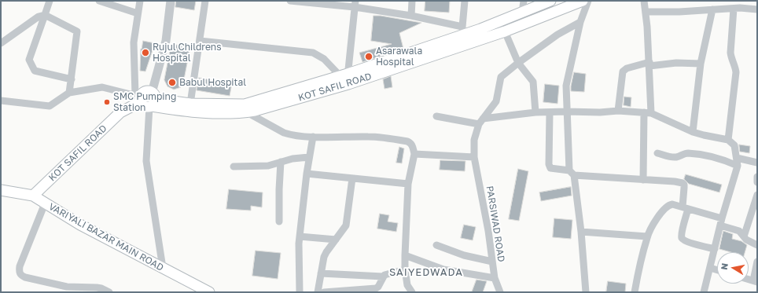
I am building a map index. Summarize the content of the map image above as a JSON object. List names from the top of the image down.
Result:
{
  "streets": {
    "main road": ["KOT SAFIL ROAD", "VARIYALI BAZAR MAIN ROAD"],
    "street": ["PARSIWAD ROAD"]
  },
  "crossings": [
    ["KOT SAFIL ROAD", "VARIYALI BAZAR MAIN ROAD"]
  ],
  "districts": ["SAIYEDWADA"],
  "places": [
    "Rujul Childrens Hospital",
    "Asarawala Hospital",
    "Babul Hospital",
    "SMC Pumping Station"
  ],
  "north": "left"
}
